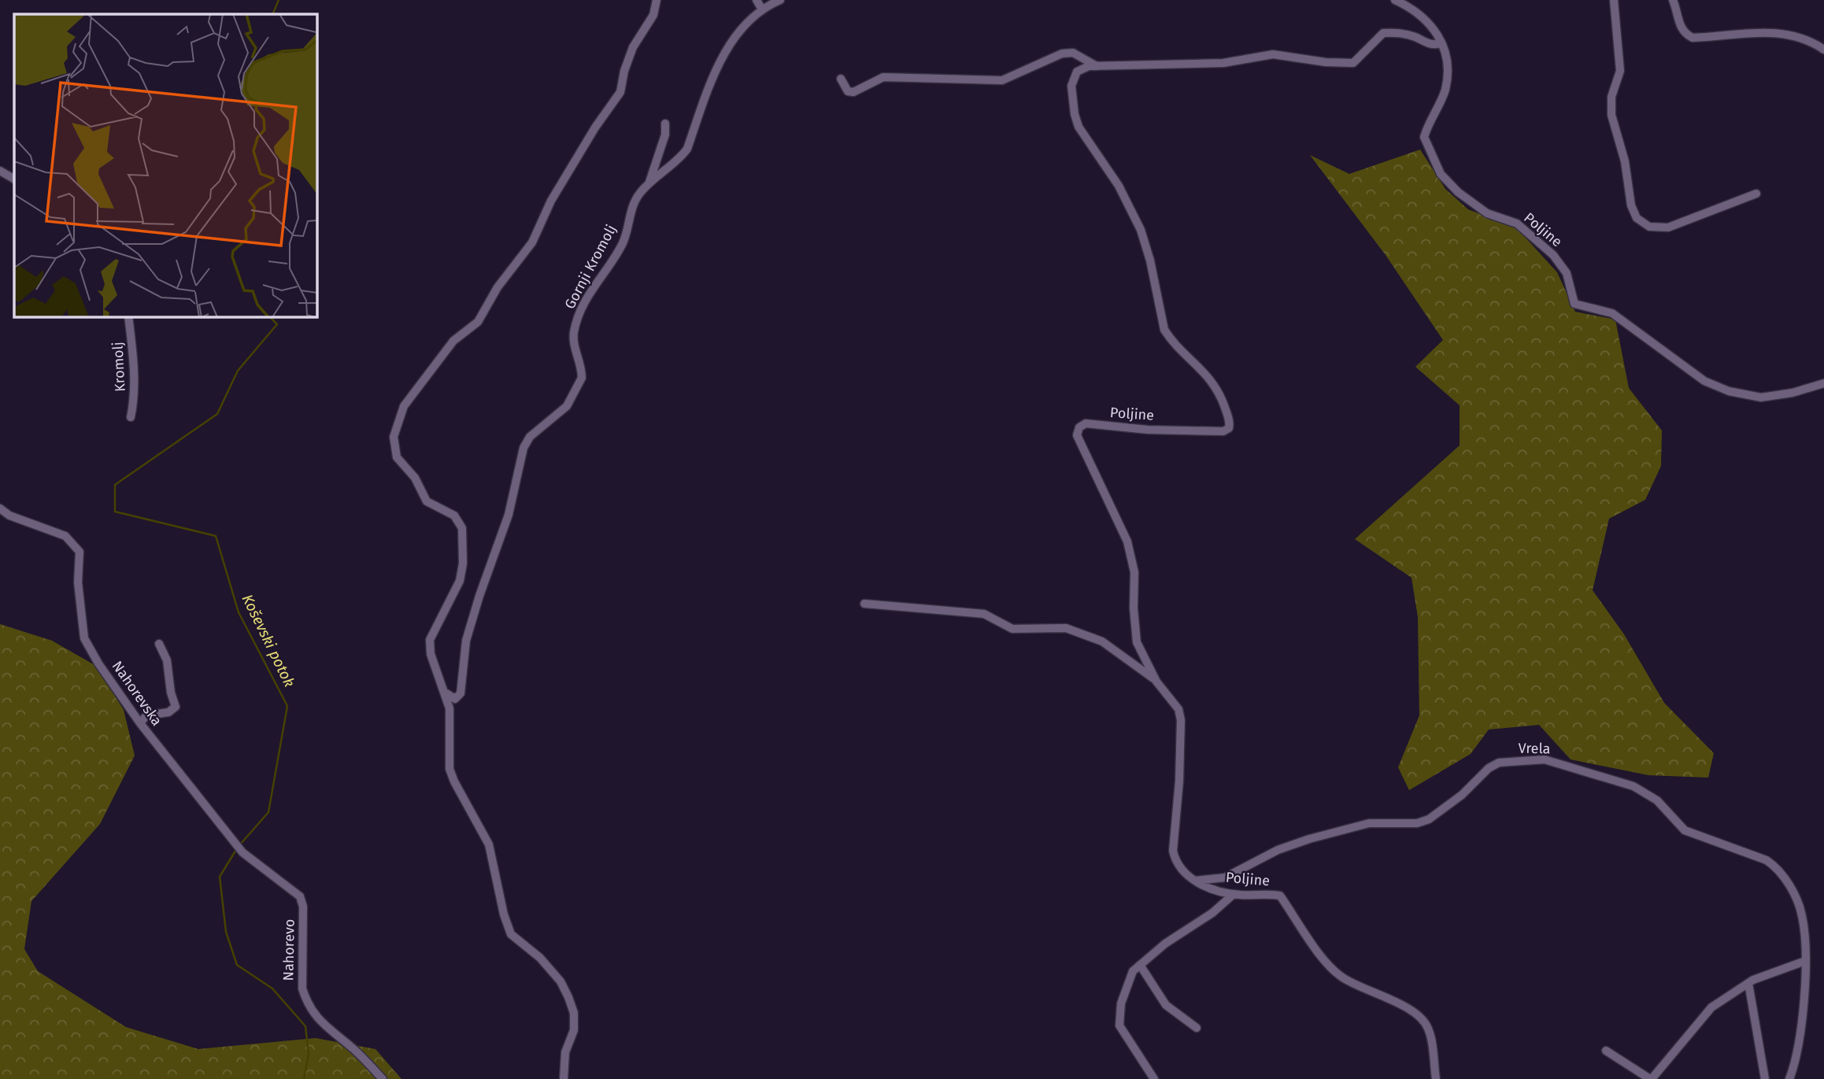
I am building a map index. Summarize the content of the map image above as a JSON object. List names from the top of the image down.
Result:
{
  "streets": {
    "street": [
      "Poljine",
      "Gornji Kromolj",
      "Kromolj",
      "Nahorevska",
      "Vrela",
      "Nahorevo"
    ]
  },
  "crossings": [
    ["Poljine", "Vrela"],
    ["Nahorevska", "Nahorevo"]
  ],
  "water": ["Koševski potok"]
}
